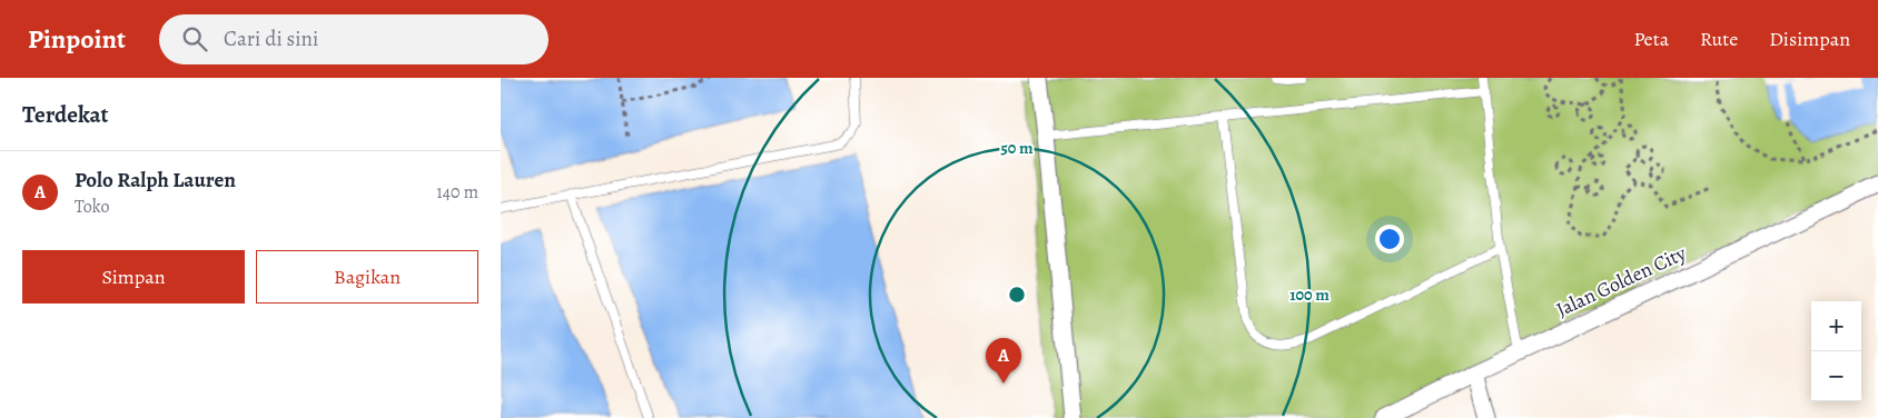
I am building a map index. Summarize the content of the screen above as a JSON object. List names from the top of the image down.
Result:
{
  "streets": {
    "street": ["Jalan Golden City"]
  },
  "page": {
    "header": "Pinpoint",
    "search": "Cari di sini",
    "nav": ["Peta", "Rute", "Disimpan"],
    "heading": "Terdekat",
    "list": [
      {
        "mark": "A",
        "name": "Polo Ralph Lauren",
        "note": "Toko",
        "value": "140 m"
      }
    ],
    "buttons": ["Simpan", "Bagikan"],
    "map_buttons": ["+", "−"],
    "pins": "A"
  },
  "rings": ["50 m", "100 m"]
}
